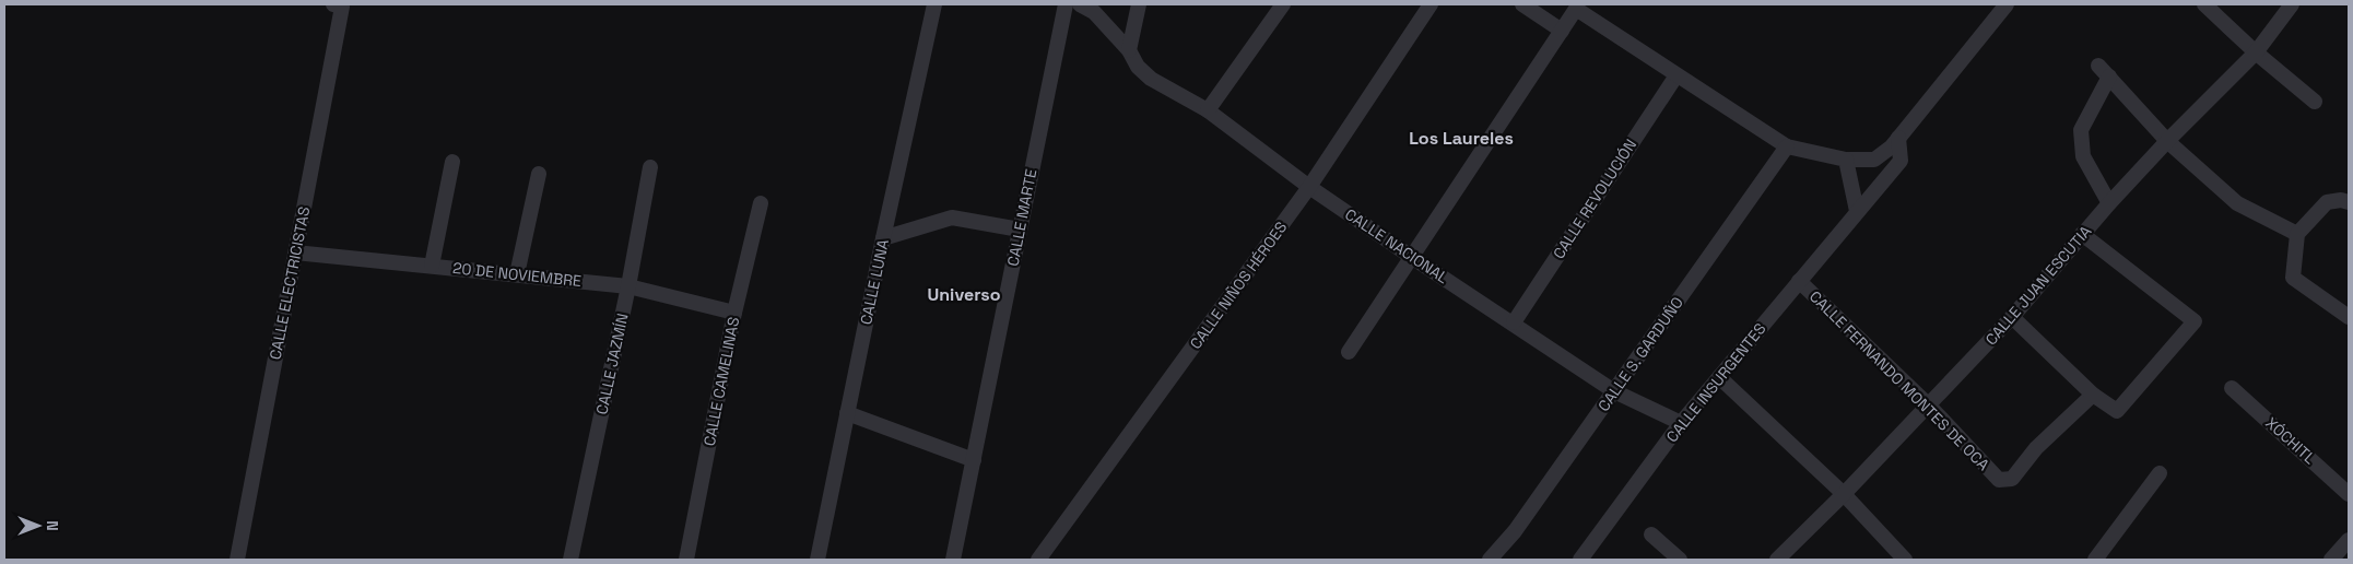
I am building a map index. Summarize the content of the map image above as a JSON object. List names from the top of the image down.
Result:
{
  "streets": {
    "street": [
      "CALLE REVOLUCIÓN",
      "CALLE MARTE",
      "CALLE NACIONAL",
      "20 DE NOVIEMBRE",
      "CALLE LUNA",
      "CALLE ELECTRICISTAS",
      "CALLE NIÑOS HÉROES",
      "CALLE JUAN ESCUTIA",
      "CALLE S. GARDUÑO",
      "CALLE JAZMÍN",
      "CALLE FERNANDO MONTES DE OCA",
      "CALLE CAMELINAS",
      "CALLE INSURGENTES",
      "XÓCHITL"
    ]
  },
  "crossings": [
    ["CALLE REVOLUCIÓN", "CALLE NACIONAL"],
    ["CALLE NACIONAL", "CALLE NIÑOS HÉROES"],
    ["CALLE NACIONAL", "CALLE S. GARDUÑO"],
    ["CALLE NACIONAL", "CALLE INSURGENTES"],
    ["20 DE NOVIEMBRE", "CALLE ELECTRICISTAS"],
    ["20 DE NOVIEMBRE", "CALLE JAZMÍN"],
    ["20 DE NOVIEMBRE", "CALLE CAMELINAS"],
    ["CALLE JUAN ESCUTIA", "CALLE FERNANDO MONTES DE OCA"],
    ["CALLE FERNANDO MONTES DE OCA", "CALLE INSURGENTES"]
  ],
  "districts": ["Los Laureles", "Universo"],
  "north": "right"
}
